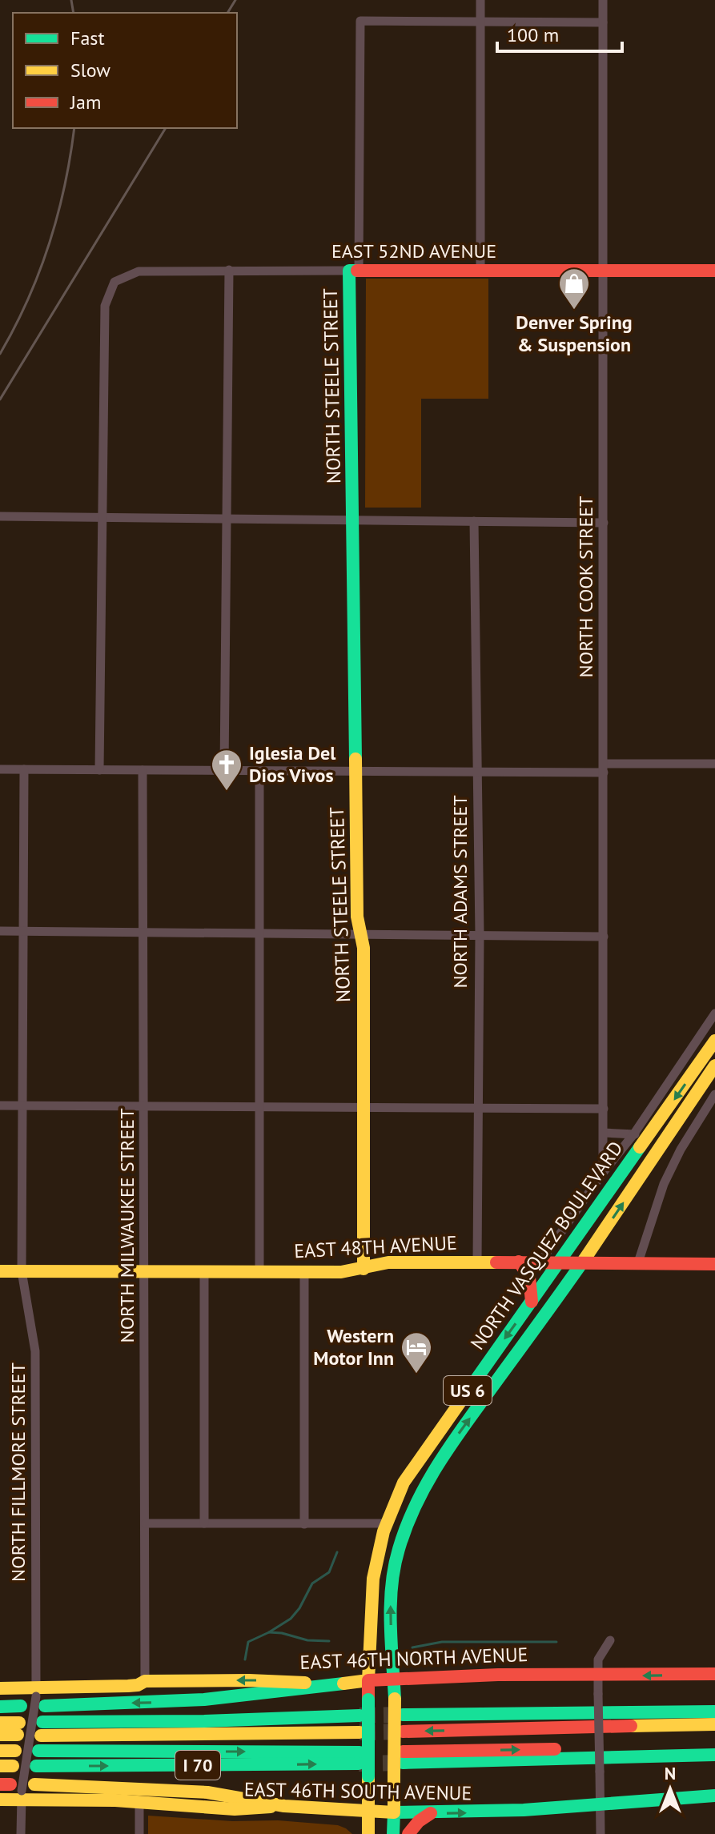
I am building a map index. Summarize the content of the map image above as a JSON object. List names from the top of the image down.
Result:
{
  "streets": {
    "main road": [
      "EAST 52ND AVENUE",
      "NORTH STEELE STREET",
      "NORTH VASQUEZ BOULEVARD",
      "EAST 48TH AVENUE",
      "US 6",
      "EAST 46TH NORTH AVENUE",
      "I 70",
      "EAST 46TH SOUTH AVENUE"
    ],
    "street": [
      "NORTH COOK STREET",
      "NORTH ADAMS STREET",
      "NORTH MILWAUKEE STREET",
      "NORTH FILLMORE STREET"
    ]
  },
  "crossings": [
    ["EAST 52ND AVENUE", "NORTH STEELE STREET"],
    ["EAST 52ND AVENUE", "NORTH COOK STREET"],
    ["NORTH STEELE STREET", "EAST 48TH AVENUE"],
    ["NORTH ADAMS STREET", "EAST 48TH AVENUE"],
    ["NORTH MILWAUKEE STREET", "EAST 48TH AVENUE"],
    ["NORTH MILWAUKEE STREET", "EAST 46TH NORTH AVENUE"],
    ["NORTH VASQUEZ BOULEVARD", "EAST 48TH AVENUE"],
    ["NORTH VASQUEZ BOULEVARD", "EAST 46TH NORTH AVENUE"],
    ["NORTH VASQUEZ BOULEVARD", "EAST 46TH SOUTH AVENUE"],
    ["EAST 48TH AVENUE", "NORTH FILLMORE STREET"],
    ["NORTH FILLMORE STREET", "EAST 46TH NORTH AVENUE"],
    ["NORTH FILLMORE STREET", "EAST 46TH SOUTH AVENUE"]
  ],
  "places": {
    "shop": ["Denver Spring & Suspension"],
    "church": ["Iglesia Del Dios Vivos"],
    "hotel": ["Western Motor Inn"]
  },
  "legend": ["Fast", "Slow", "Jam"],
  "scale_bar": "100 m",
  "north": "top"
}
